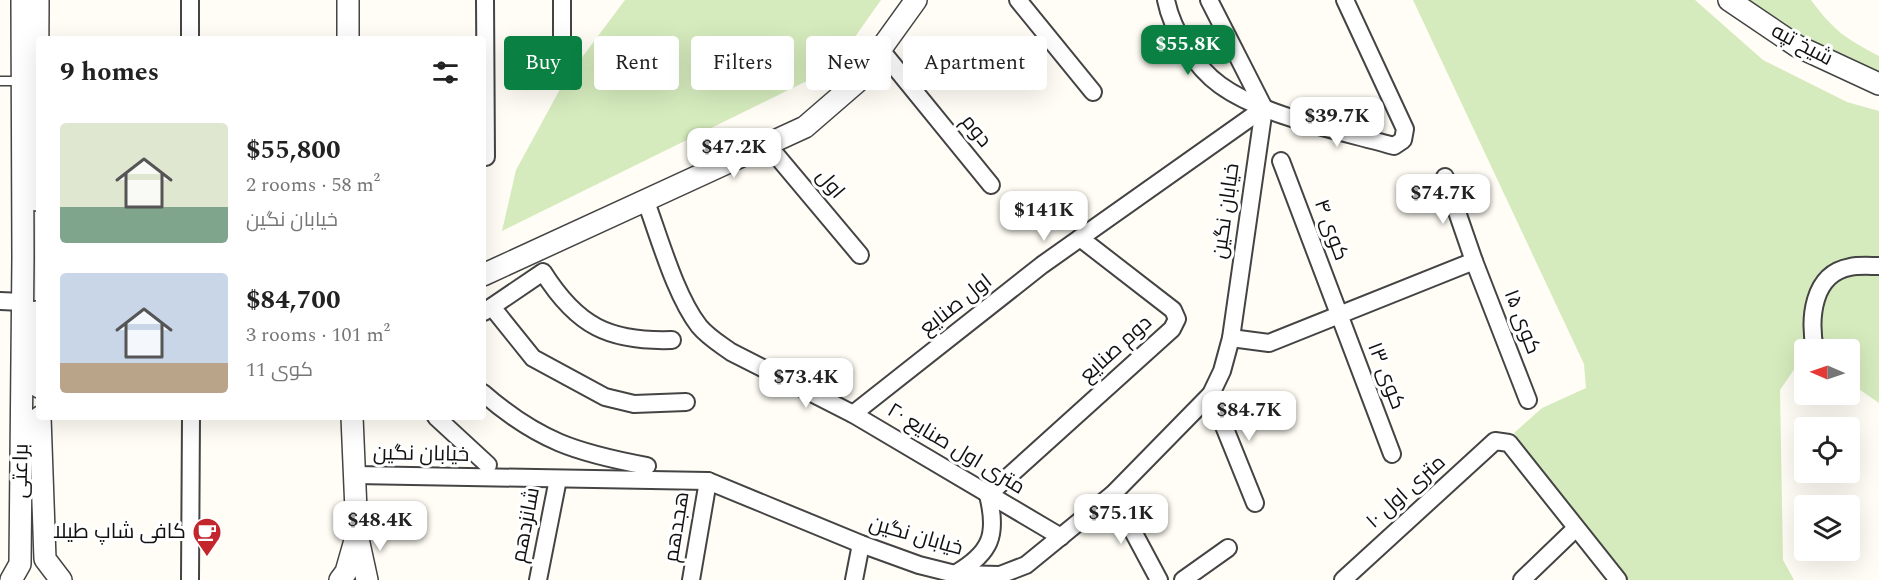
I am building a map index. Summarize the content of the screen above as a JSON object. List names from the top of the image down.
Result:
{
  "streets": {
    "street": [
      "شیخ تپه",
      "دوم",
      "اول",
      "خیابان نگین",
      "کوی ۴",
      "اول صنایع",
      "کوی ۱۵",
      "دوم صنایع",
      "کوی ۱۳",
      "۲۰ متری اول صنایع",
      "براعتی",
      "۱۰ متری اول",
      "شانزدهم",
      "هجدهم"
    ]
  },
  "crossings": [
    ["خیابان نگین", "اول صنایع"],
    ["خیابان نگین", "۲۰ متری اول صنایع"],
    ["خیابان نگین", "شانزدهم"],
    ["خیابان نگین", "هجدهم"],
    ["کوی ۴", "کوی ۱۳"],
    ["اول صنایع", "دوم صنایع"],
    ["اول صنایع", "۲۰ متری اول صنایع"],
    ["دوم صنایع", "۲۰ متری اول صنایع"]
  ],
  "places": {
    "cafe": ["کافی شاپ طیلا"]
  },
  "north": "left",
  "page": {
    "price": [
      "$55.8K",
      "$39.7K",
      "$47.2K",
      "$74.7K",
      "$141K",
      "$73.4K",
      "$84.7K",
      "$75.1K",
      "$48.4K"
    ],
    "chip": [
      "Buy",
      "Rent",
      "Filters",
      "New",
      "Apartment"
    ],
    "heading": "9 homes",
    "list": [
      {
        "name": "$55,800",
        "note": "2 rooms · 58 m² · خیابان نگین"
      },
      {
        "name": "$84,700",
        "note": "3 rooms · 101 m² · کوی 11"
      }
    ]
  }
}
